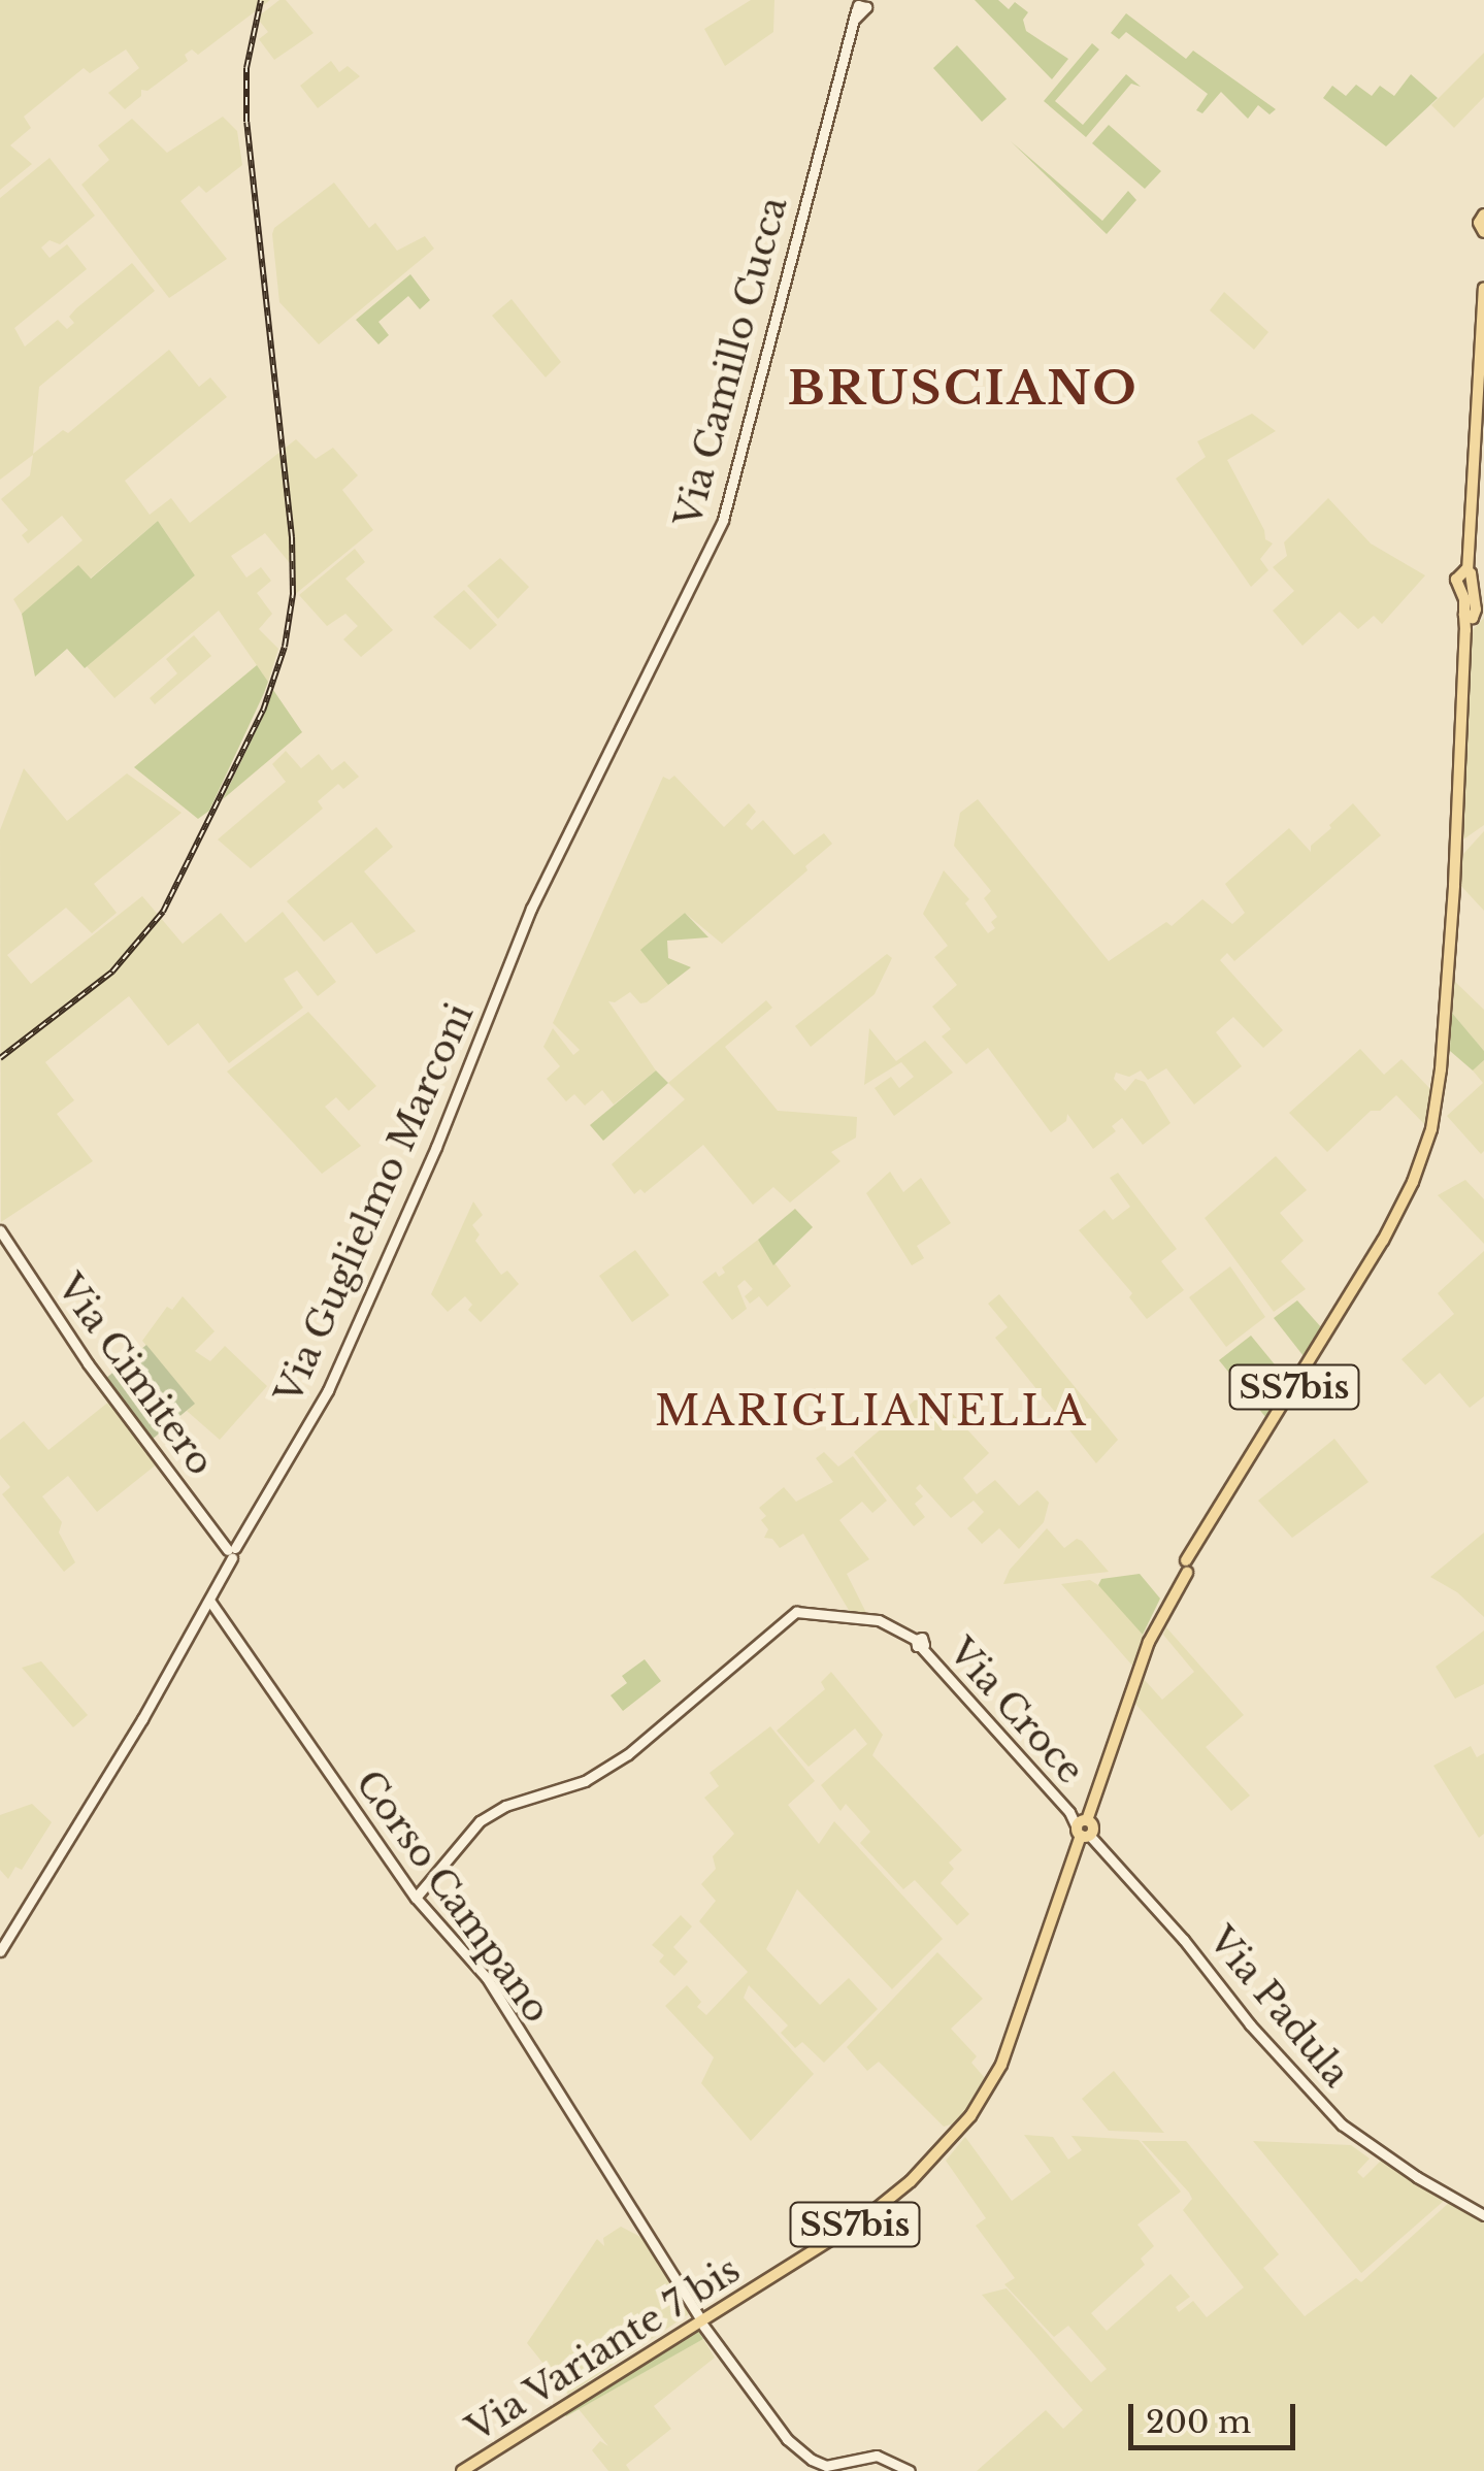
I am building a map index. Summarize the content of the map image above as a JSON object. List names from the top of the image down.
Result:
{
  "streets": {
    "main road": ["SS7bis", "Via Variante 7 bis"],
    "street": [
      "Via Camillo Cucca",
      "Via Guglielmo Marconi",
      "Via Cimitero",
      "Via Croce",
      "Corso Campano",
      "Via Padula"
    ]
  },
  "crossings": [
    ["Via Camillo Cucca", "Via Guglielmo Marconi"],
    ["Via Guglielmo Marconi", "Via Cimitero"],
    ["Via Guglielmo Marconi", "Corso Campano"],
    ["SS7bis", "Via Variante 7 bis"],
    ["Via Croce", "Corso Campano"],
    ["Via Croce", "Via Padula"],
    ["Via Croce", "Via Variante 7 bis"],
    ["Via Padula", "Via Variante 7 bis"]
  ],
  "districts": ["BRUSCIANO", "MARIGLIANELLA"],
  "scale_bar": "200 m"
}
